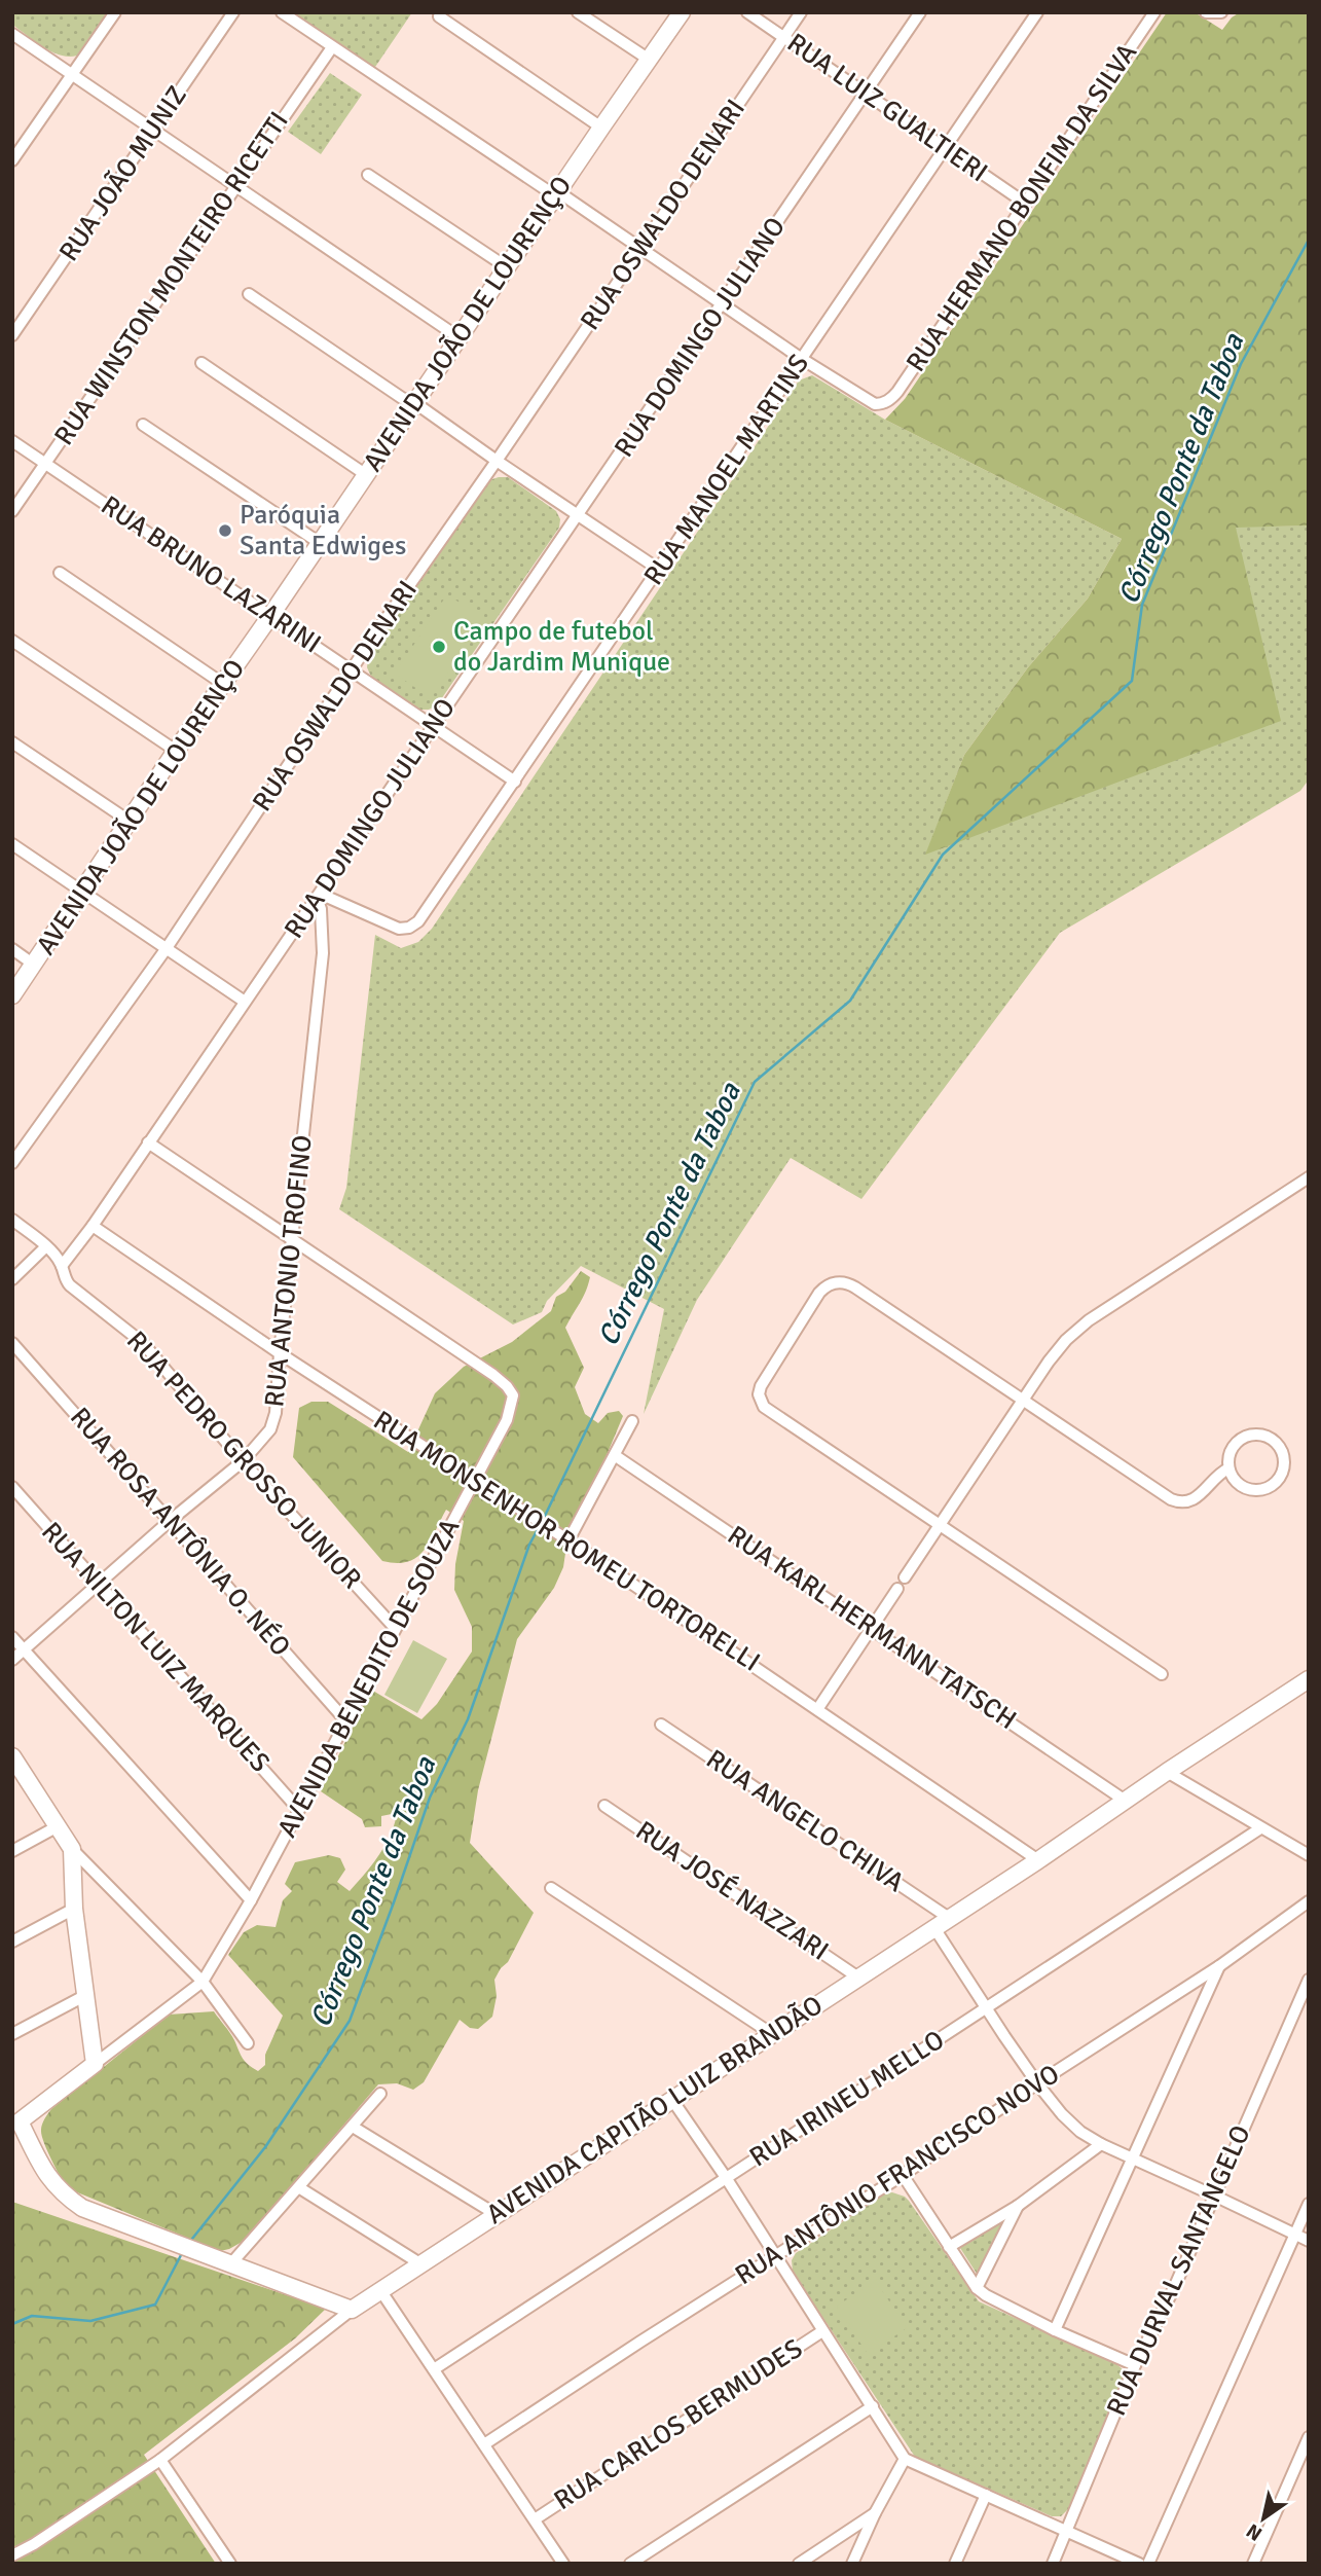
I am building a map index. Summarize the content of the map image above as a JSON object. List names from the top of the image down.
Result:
{
  "streets": {
    "street": [
      "RUA LUIZ GUALTIERI",
      "RUA JOÃO MUNIZ",
      "RUA HERMANO BONFIM DA SILVA",
      "RUA OSWALDO DENARI",
      "RUA WINSTON MONTEIRO RICETTI",
      "AVENIDA JOÃO DE LOURENÇO",
      "RUA DOMINGO JULIANO",
      "RUA MANOEL MARTINS",
      "RUA BRUNO LAZARINI",
      "RUA ANTONIO TROFINO",
      "RUA PEDRO GROSSO JUNIOR",
      "RUA ROSA ANTÔNIA O. NÉO",
      "RUA MONSENHOR ROMEU TORTORELLI",
      "RUA KARL HERMANN TATSCH",
      "RUA NILTON LUIZ MARQUES",
      "AVENIDA BENEDITO DE SOUZA",
      "RUA ANGELO CHIVA",
      "RUA JOSÉ NAZZARI",
      "RUA IRINEU MELLO",
      "AVENIDA CAPITÃO LUIZ BRANDÃO",
      "RUA ANTÔNIO FRANCISCO NOVO",
      "RUA DURVAL SANTANGELO",
      "RUA CARLOS BERMUDES"
    ]
  },
  "crossings": [
    ["RUA LUIZ GUALTIERI", "RUA HERMANO BONFIM DA SILVA"],
    ["RUA LUIZ GUALTIERI", "RUA OSWALDO DENARI"],
    ["RUA LUIZ GUALTIERI", "RUA DOMINGO JULIANO"],
    ["RUA LUIZ GUALTIERI", "RUA MANOEL MARTINS"],
    ["RUA HERMANO BONFIM DA SILVA", "RUA MANOEL MARTINS"],
    ["RUA OSWALDO DENARI", "RUA BRUNO LAZARINI"],
    ["RUA WINSTON MONTEIRO RICETTI", "RUA BRUNO LAZARINI"],
    ["AVENIDA JOÃO DE LOURENÇO", "RUA BRUNO LAZARINI"],
    ["RUA DOMINGO JULIANO", "RUA MANOEL MARTINS"],
    ["RUA DOMINGO JULIANO", "RUA BRUNO LAZARINI"],
    ["RUA DOMINGO JULIANO", "RUA ANTONIO TROFINO"],
    ["RUA DOMINGO JULIANO", "RUA PEDRO GROSSO JUNIOR"],
    ["RUA DOMINGO JULIANO", "RUA MONSENHOR ROMEU TORTORELLI"],
    ["RUA MANOEL MARTINS", "RUA BRUNO LAZARINI"],
    ["RUA MANOEL MARTINS", "RUA ANTONIO TROFINO"],
    ["RUA ANTONIO TROFINO", "RUA PEDRO GROSSO JUNIOR"],
    ["RUA ANTONIO TROFINO", "RUA ROSA ANTÔNIA O. NÉO"],
    ["RUA ANTONIO TROFINO", "RUA MONSENHOR ROMEU TORTORELLI"],
    ["RUA ANTONIO TROFINO", "RUA NILTON LUIZ MARQUES"],
    ["RUA ANTONIO TROFINO", "AVENIDA BENEDITO DE SOUZA"],
    ["RUA PEDRO GROSSO JUNIOR", "AVENIDA BENEDITO DE SOUZA"],
    ["RUA ROSA ANTÔNIA O. NÉO", "AVENIDA BENEDITO DE SOUZA"],
    ["RUA MONSENHOR ROMEU TORTORELLI", "AVENIDA BENEDITO DE SOUZA"],
    ["RUA MONSENHOR ROMEU TORTORELLI", "AVENIDA CAPITÃO LUIZ BRANDÃO"],
    ["RUA KARL HERMANN TATSCH", "AVENIDA CAPITÃO LUIZ BRANDÃO"],
    ["RUA NILTON LUIZ MARQUES", "AVENIDA BENEDITO DE SOUZA"],
    ["RUA ANGELO CHIVA", "AVENIDA CAPITÃO LUIZ BRANDÃO"],
    ["RUA JOSÉ NAZZARI", "AVENIDA CAPITÃO LUIZ BRANDÃO"]
  ],
  "water": ["Córrego Ponte da Taboa"],
  "places": ["Paróquia Santa Edwiges", "Campo de futebol do Jardim Munique"],
  "north": "bottom left"
}
